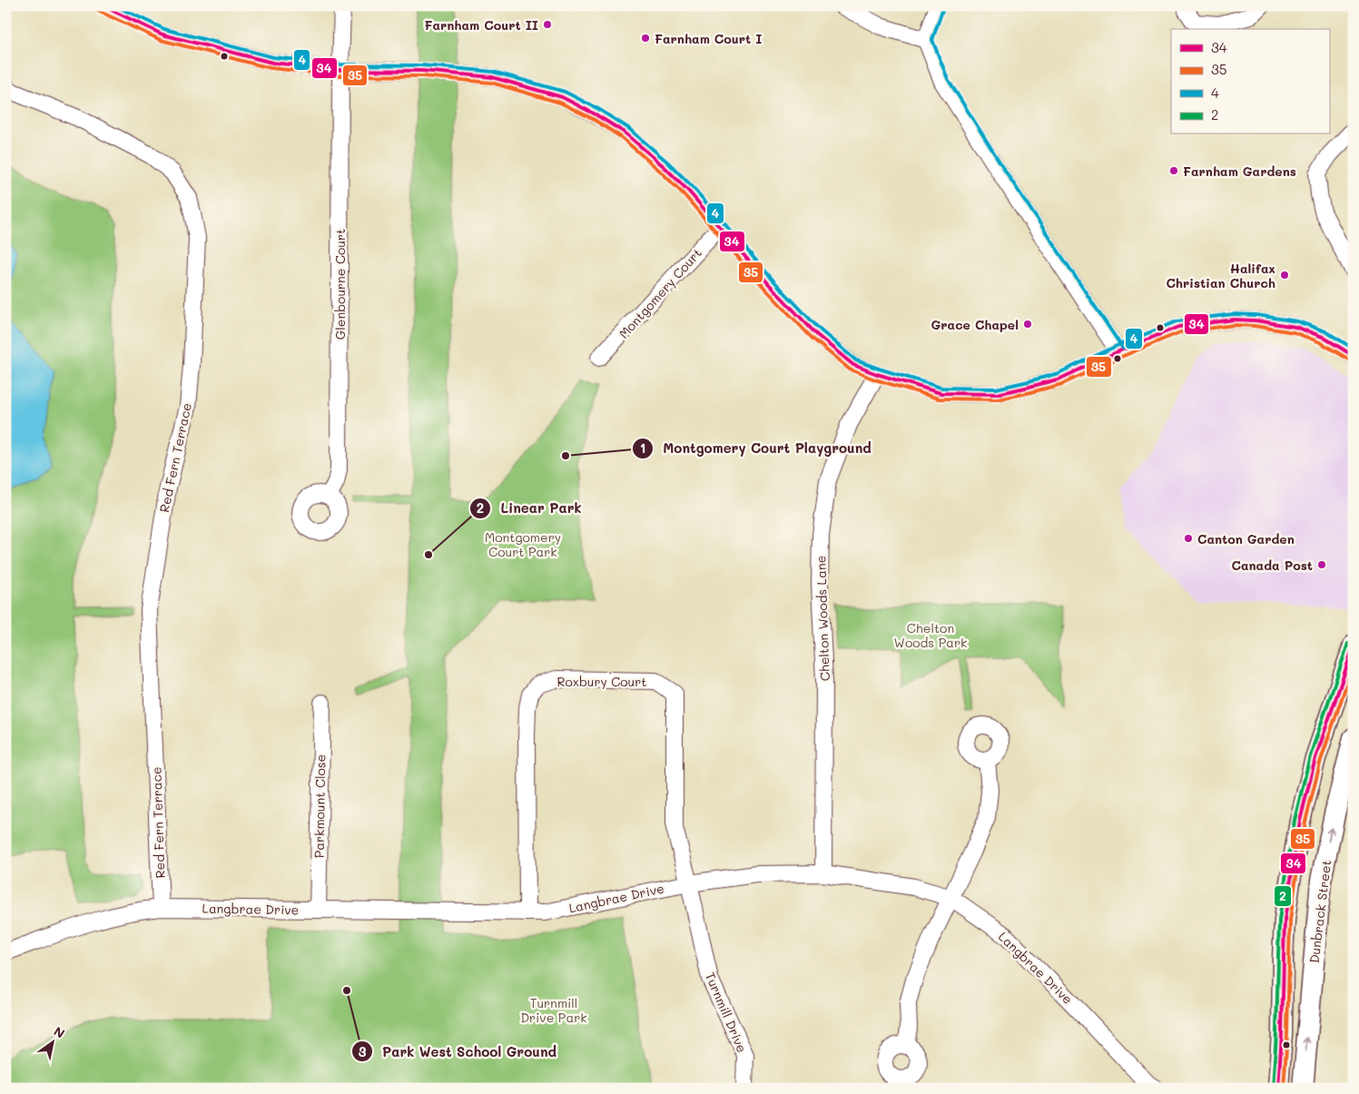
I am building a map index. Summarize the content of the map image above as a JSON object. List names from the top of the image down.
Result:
{
  "streets": {
    "main road": ["Dunbrack Street"],
    "street": [
      "Glenbourne Court",
      "Montgomery Court",
      "Red Fern Terrace",
      "Chelton Woods Lane",
      "Roxbury Court",
      "Parkmount Close",
      "Langbrae Drive",
      "Turnmill Drive"
    ]
  },
  "crossings": [
    ["Red Fern Terrace", "Langbrae Drive"],
    ["Chelton Woods Lane", "Langbrae Drive"],
    ["Roxbury Court", "Langbrae Drive"],
    ["Roxbury Court", "Turnmill Drive"],
    ["Parkmount Close", "Langbrae Drive"],
    ["Langbrae Drive", "Turnmill Drive"]
  ],
  "parks": ["Montgomery Court Park", "Chelton Woods Park", "Turnmill Drive Park"],
  "places": [
    "Farnham Court II",
    "Farnham Court I",
    "Farnham Gardens",
    "Halifax Christian Church",
    "Grace Chapel",
    "Montgomery Court Playground",
    "Canton Garden",
    "Linear Park",
    "Canada Post",
    "Park West School Ground"
  ],
  "lines": [
    "transit line 34",
    "transit line 4",
    "transit line 35",
    "transit line 2"
  ],
  "legend": [
    "34",
    "35",
    "4",
    "2"
  ],
  "north": "top right"
}
